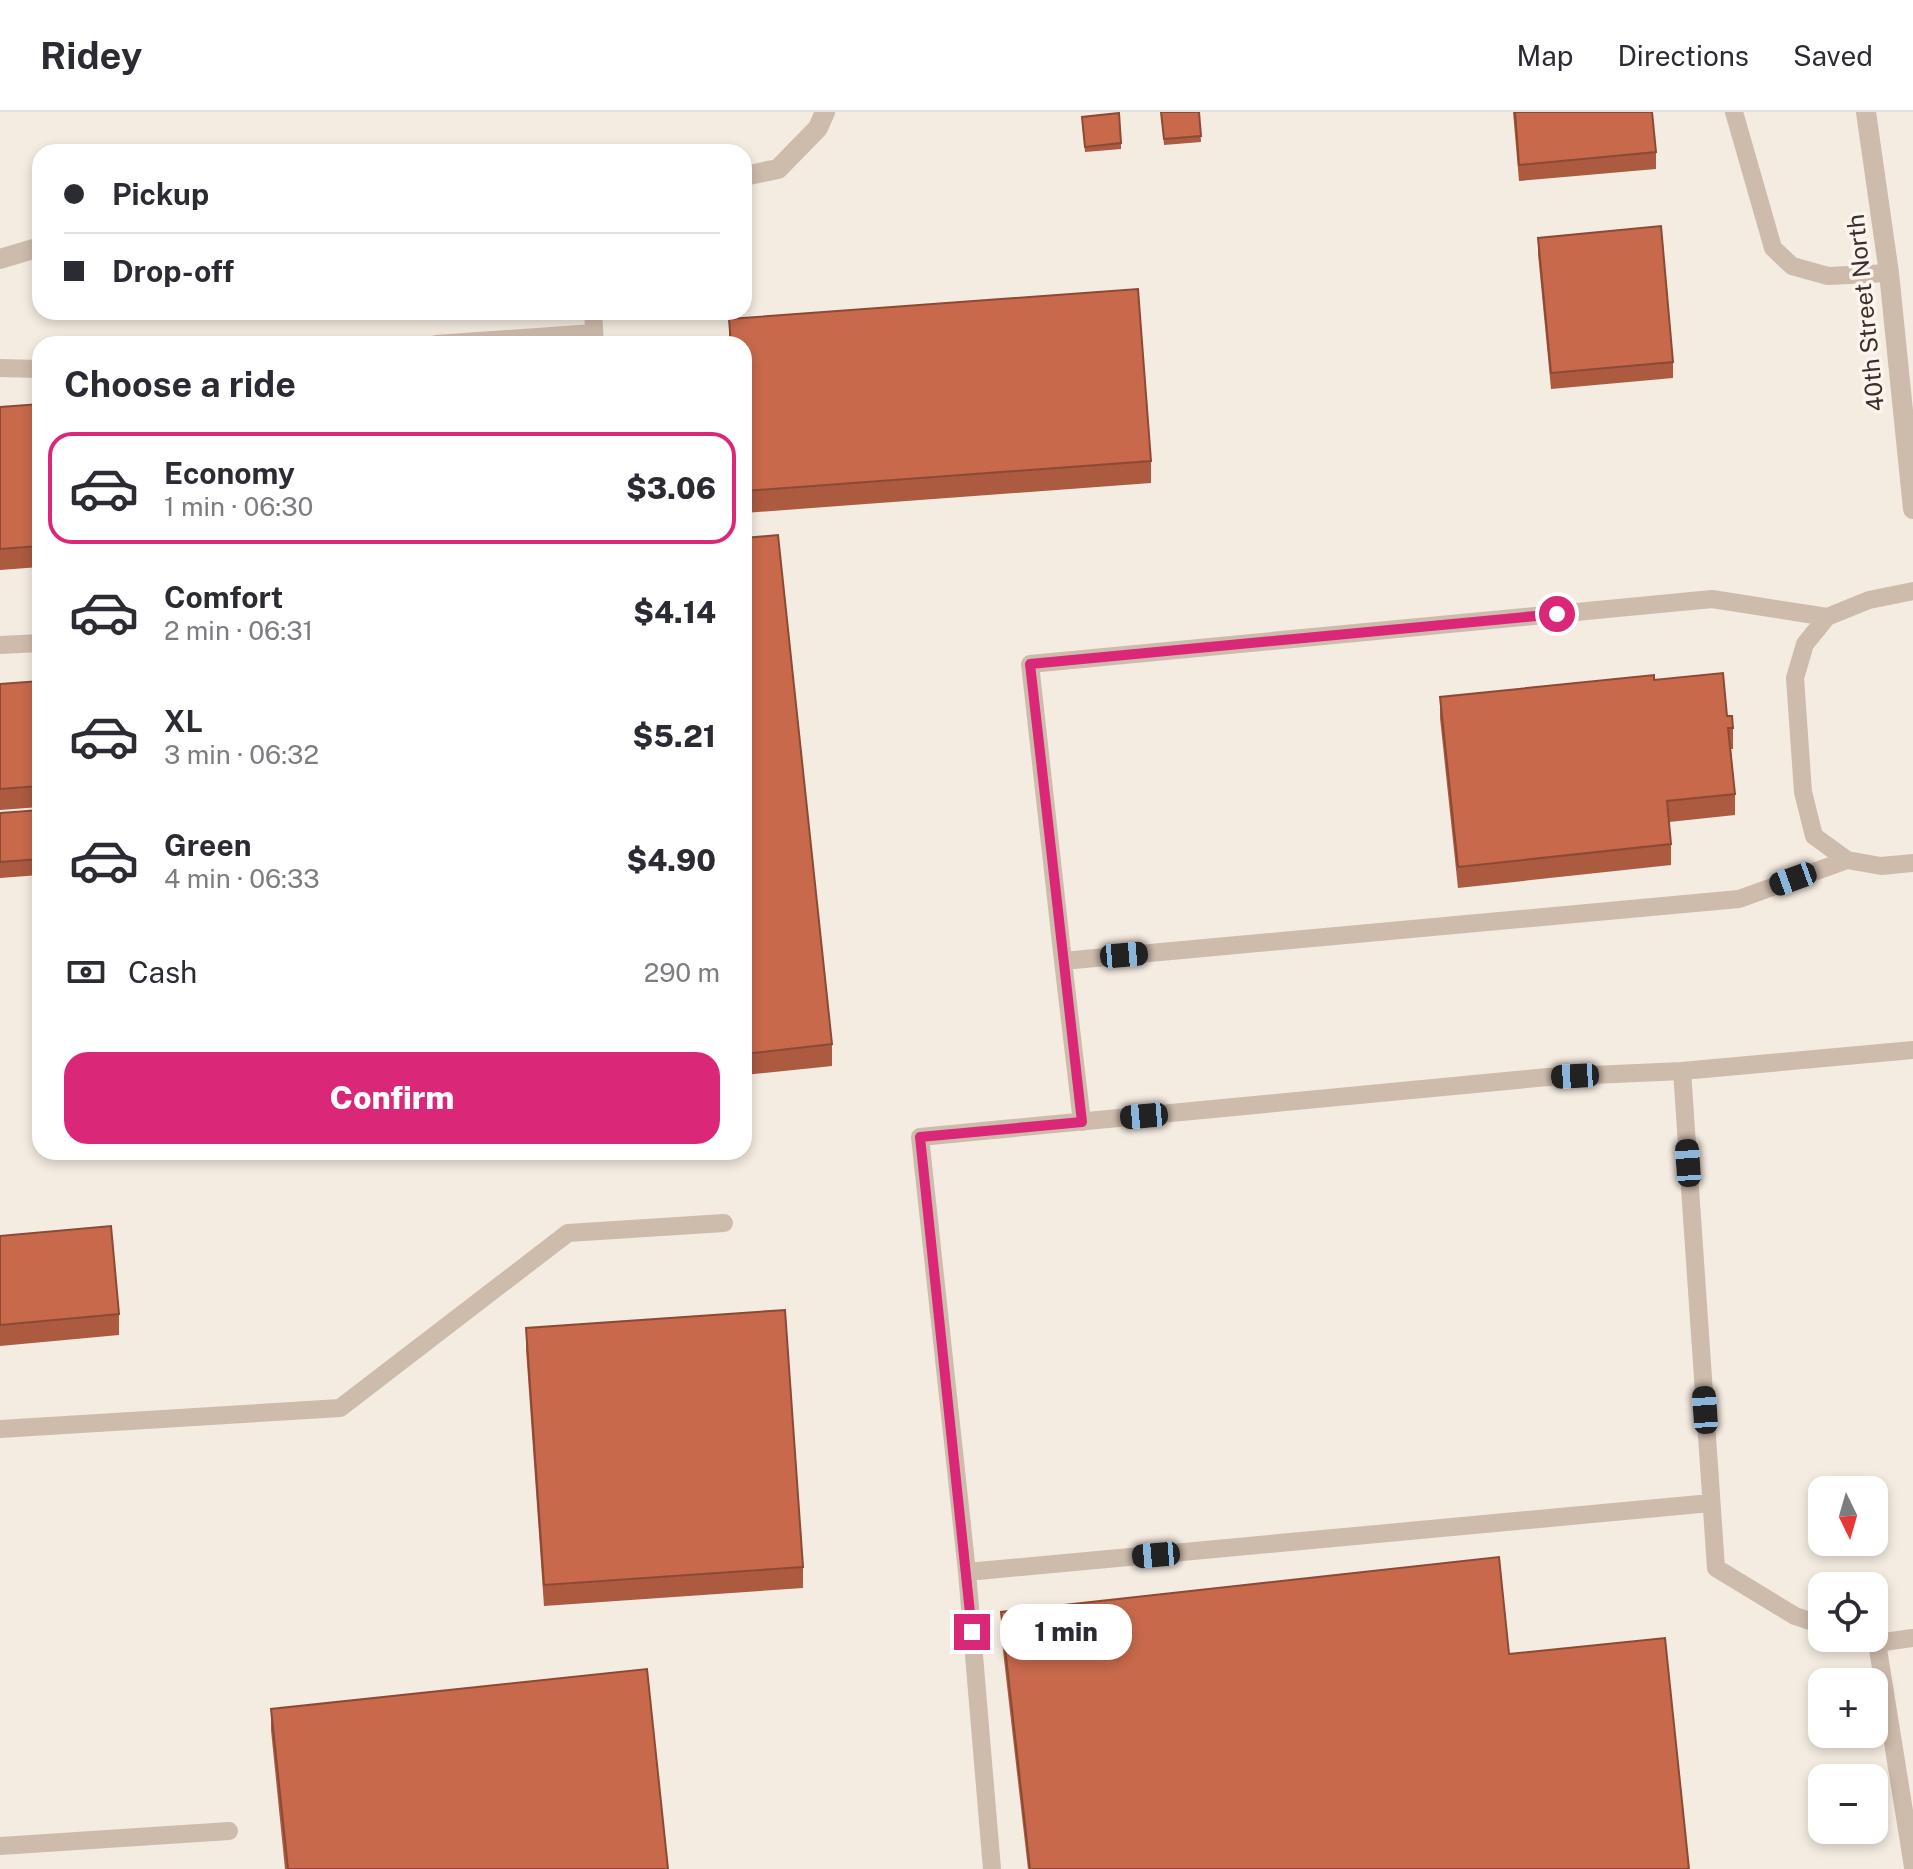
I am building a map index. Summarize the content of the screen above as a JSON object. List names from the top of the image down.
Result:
{
  "streets": {
    "street": ["40th Street North"]
  },
  "north": "bottom",
  "page": {
    "header": "Ridey",
    "nav": ["Map", "Directions", "Saved"],
    "banner": ["Pickup", "Drop-off"],
    "heading": "Choose a ride",
    "list": [
      {
        "name": "Economy",
        "note": "1 min · 06:30",
        "value": "$3.06"
      },
      {
        "name": "Comfort",
        "note": "2 min · 06:31",
        "value": "$4.14"
      },
      {
        "name": "XL",
        "note": "3 min · 06:32",
        "value": "$5.21"
      },
      {
        "name": "Green",
        "note": "4 min · 06:33",
        "value": "$4.90"
      }
    ],
    "pay": ["Cash", "290 m"],
    "buttons": "Confirm",
    "map_buttons": ["+", "−"],
    "bubble": "1 min"
  }
}
